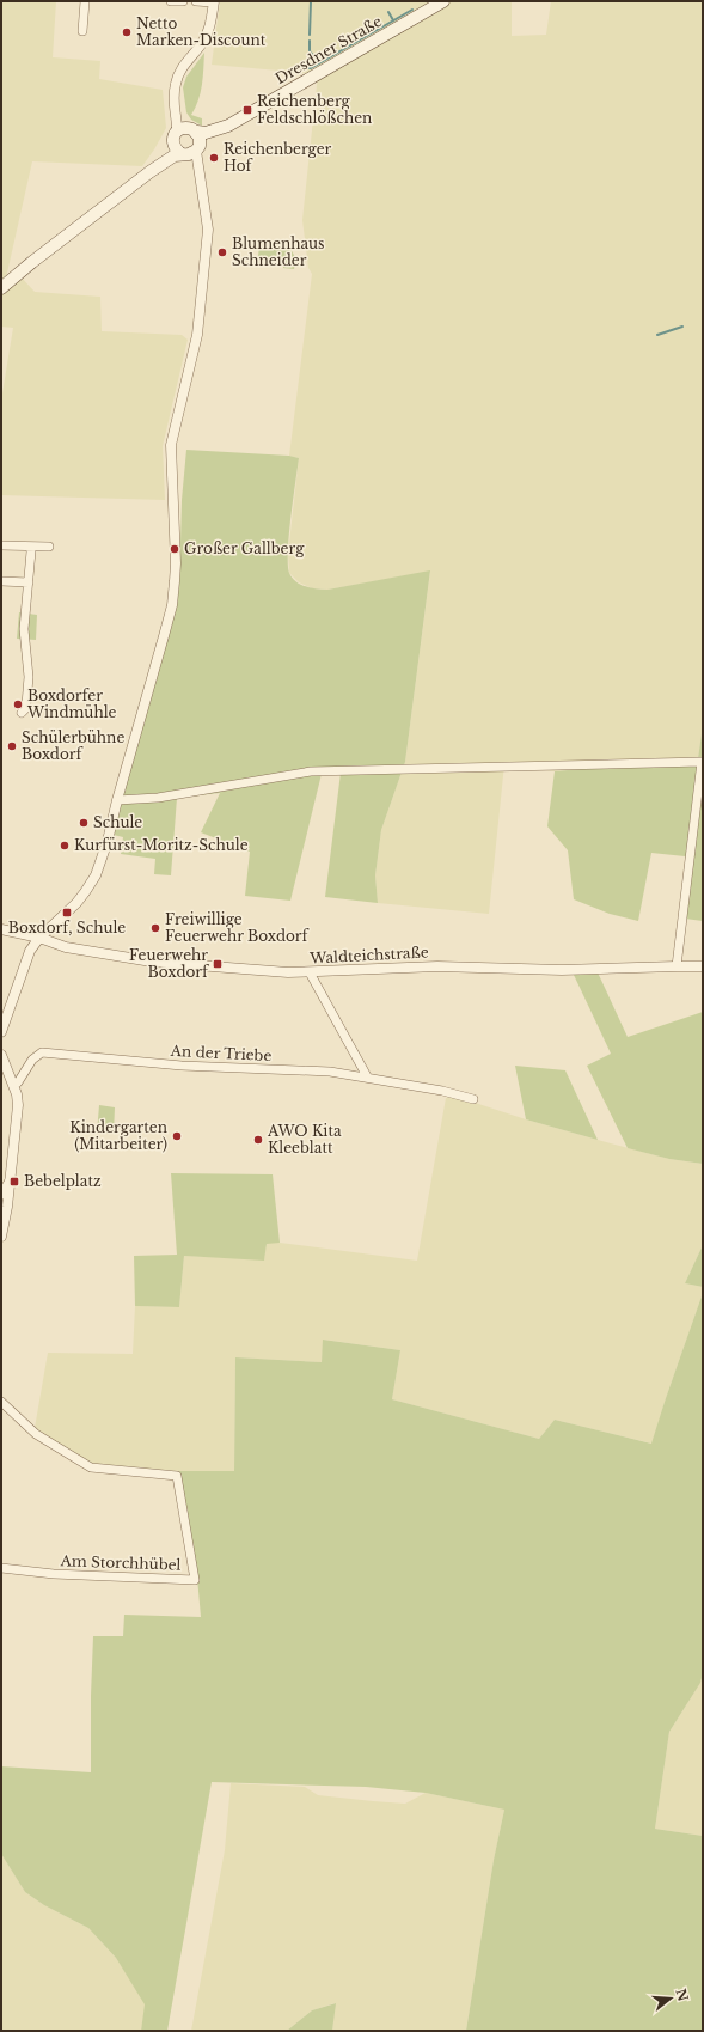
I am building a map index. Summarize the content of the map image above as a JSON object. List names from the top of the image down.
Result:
{
  "streets": {
    "main road": ["Dresdner Straße"],
    "street": ["Waldteichstraße", "An der Triebe", "Am Storchhübel"]
  },
  "places": {
    "other": [
      "Netto Marken-Discount",
      "Reichenberger Hof",
      "Blumenhaus Schneider",
      "Großer Gallberg",
      "Boxdorfer Windmühle",
      "Schülerbühne Boxdorf",
      "Schule",
      "Kurfürst-Moritz-Schule",
      "Freiwillige Feuerwehr Boxdorf",
      "Kindergarten (Mitarbeiter)",
      "AWO Kita Kleeblatt"
    ],
    "transit": [
      "Reichenberg Feldschlößchen",
      "Boxdorf, Schule",
      "Feuerwehr Boxdorf",
      "Bebelplatz"
    ]
  },
  "north": "right"
}
